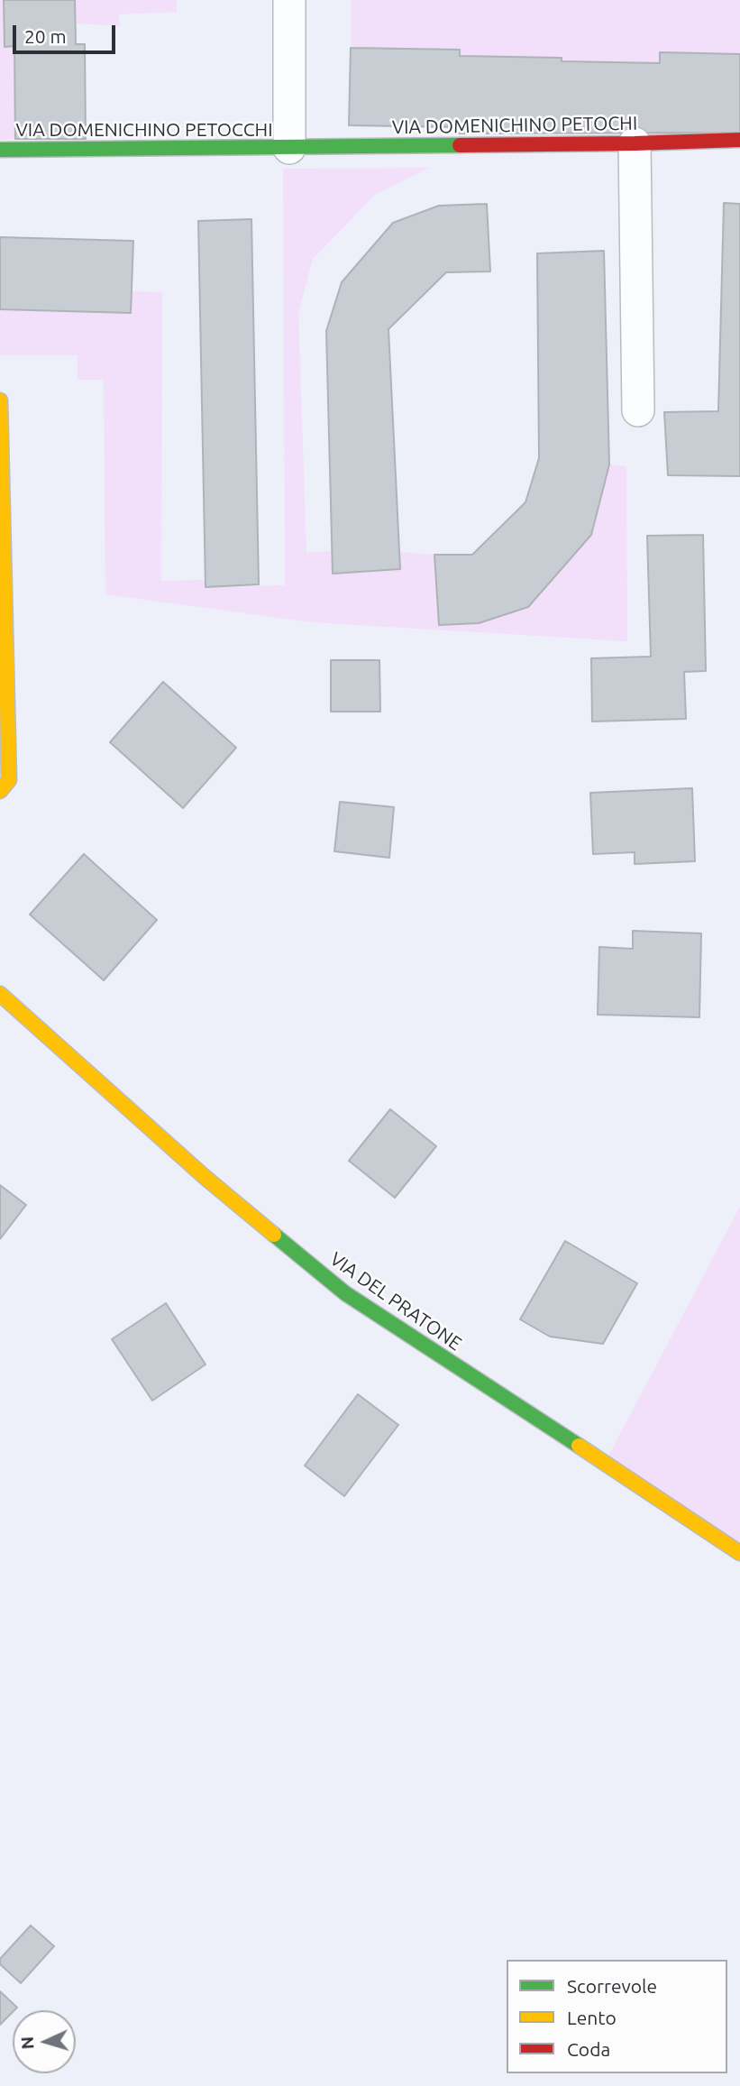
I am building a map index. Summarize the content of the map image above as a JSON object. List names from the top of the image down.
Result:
{
  "streets": {
    "street": ["VIA DOMENICHINO PETOCHI", "VIA DOMENICHINO PETOCCHI", "VIA DEL PRATONE"]
  },
  "crossings": [
    ["VIA DOMENICHINO PETOCHI", "VIA DOMENICHINO PETOCCHI"]
  ],
  "legend": ["Scorrevole", "Lento", "Coda"],
  "scale_bar": "20 m",
  "north": "left"
}
